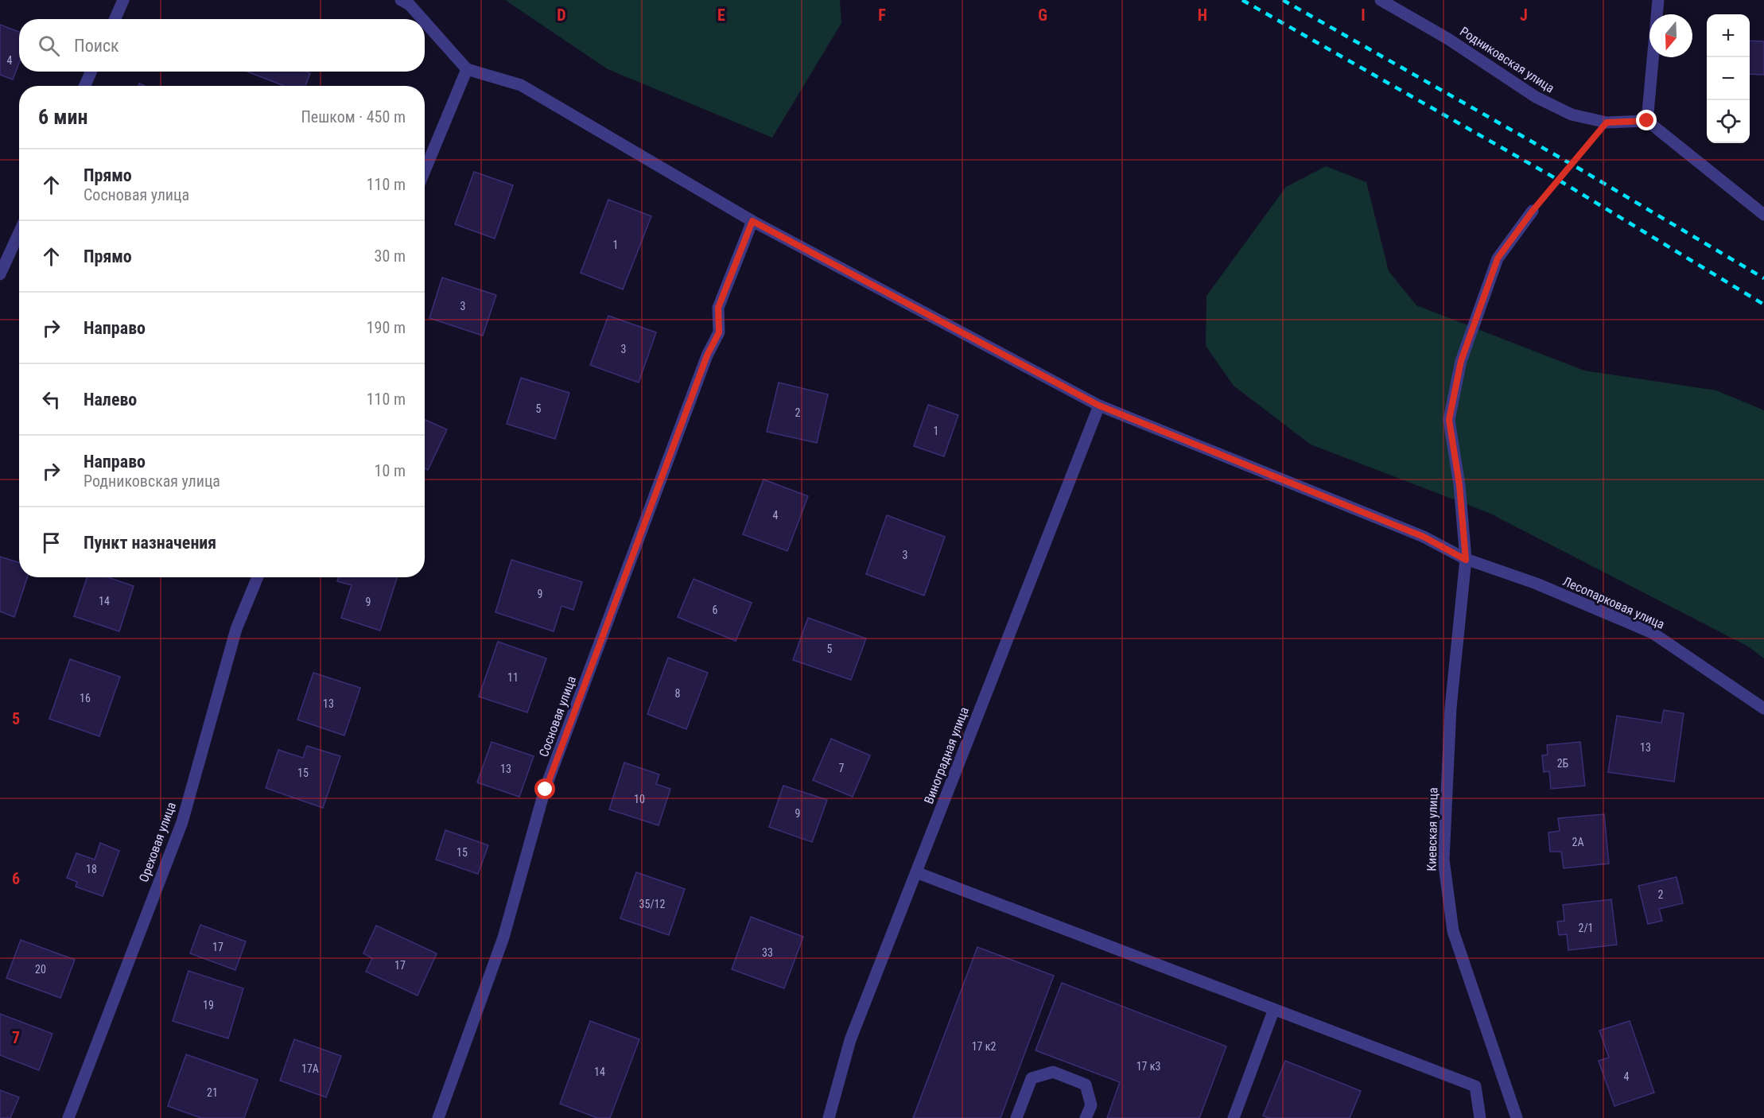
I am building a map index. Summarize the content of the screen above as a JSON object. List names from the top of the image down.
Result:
{
  "streets": {
    "street": [
      "Родниковская улица",
      "Лесопарковая улица",
      "Сосновая улица",
      "Виноградная улица",
      "Киевская улица",
      "Ореховая улица"
    ]
  },
  "crossings": [
    ["Лесопарковая улица", "Сосновая улица"],
    ["Лесопарковая улица", "Виноградная улица"],
    ["Лесопарковая улица", "Киевская улица"]
  ],
  "house_numbers": [
    "4",
    "1",
    "3",
    "3",
    "5",
    "2",
    "1",
    "4",
    "3",
    "9",
    "14",
    "9",
    "6",
    "5",
    "11",
    "8",
    "16",
    "13",
    "13",
    "2Б",
    "7",
    "13",
    "15",
    "10",
    "9",
    "2А",
    "15",
    "18",
    "2",
    "35/12",
    "2/1",
    "17",
    "33",
    "17",
    "20",
    "19",
    "17 к2",
    "17 к3",
    "17А",
    "14",
    "4",
    "21"
  ],
  "north": "bottom",
  "page": {
    "map_buttons": ["+", "−"],
    "search": "Поиск",
    "heading": ["6 мин", "Пешком · 450 m"],
    "list": [
      ["Прямо", "Сосновая улица", "110 m"],
      ["Прямо", "30 m"],
      ["Направо", "190 m"],
      ["Налево", "110 m"],
      ["Направо", "Родниковская улица", "10 m"],
      "Пункт назначения"
    ]
  },
  "grid": {
    "columns": [
      "D",
      "E",
      "F",
      "G",
      "H",
      "I",
      "J"
    ],
    "rows": ["5", "6", "7"]
  }
}
